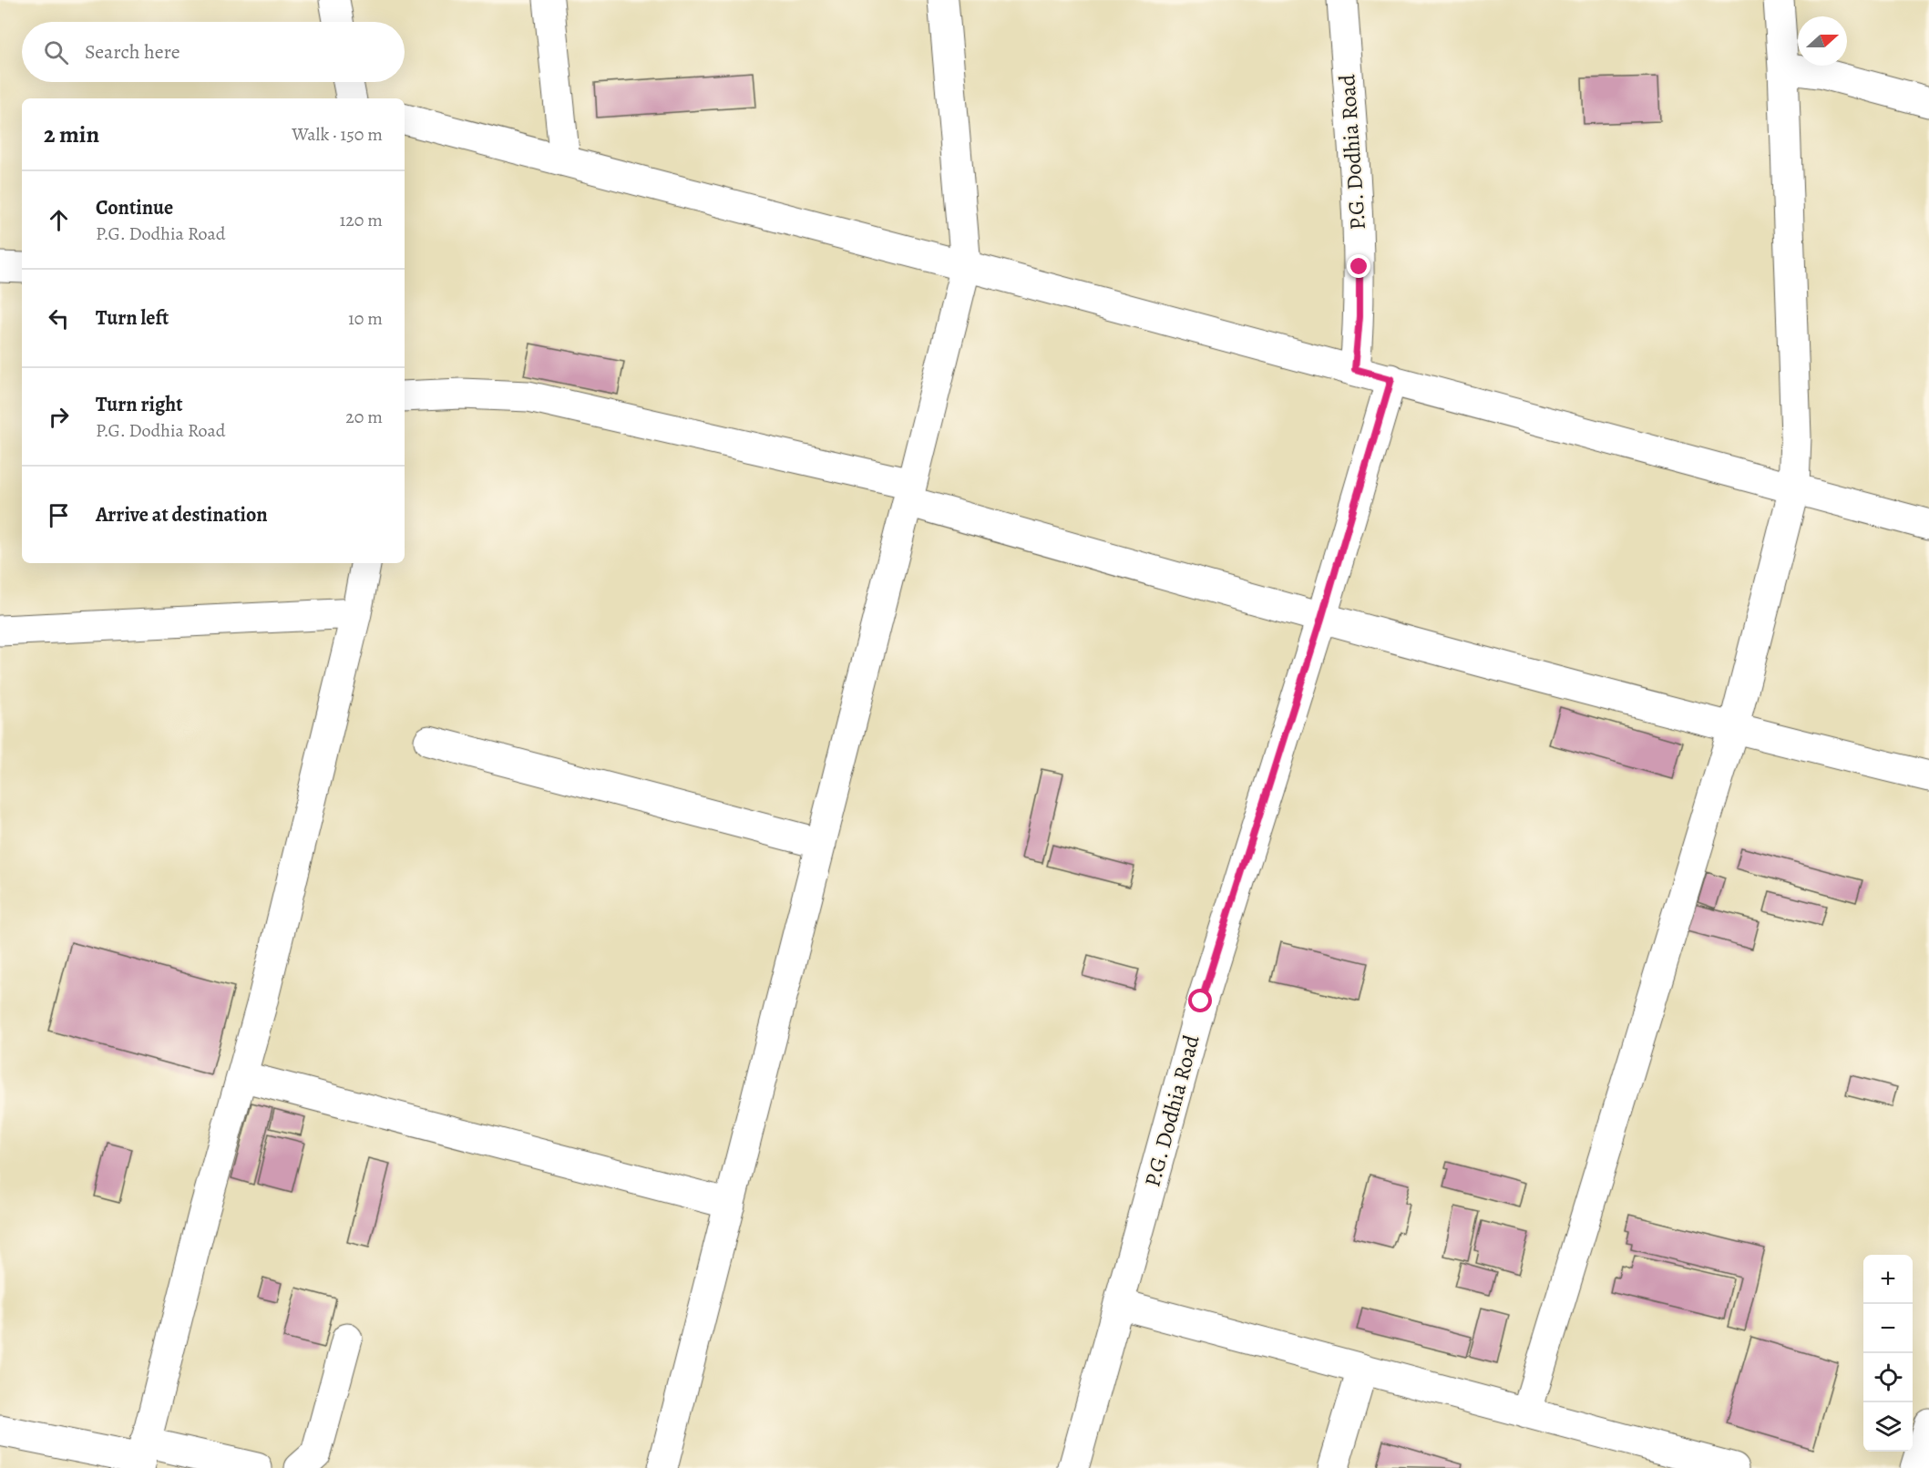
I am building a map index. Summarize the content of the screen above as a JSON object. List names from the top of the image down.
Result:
{
  "streets": {
    "street": ["P.G. Dodhia Road"]
  },
  "north": "right",
  "page": {
    "search": "Search here",
    "heading": ["2 min", "Walk · 150 m"],
    "list": [
      ["Continue", "P.G. Dodhia Road", "120 m"],
      ["Turn left", "10 m"],
      ["Turn right", "P.G. Dodhia Road", "20 m"],
      "Arrive at destination"
    ],
    "map_buttons": ["+", "−"]
  }
}
